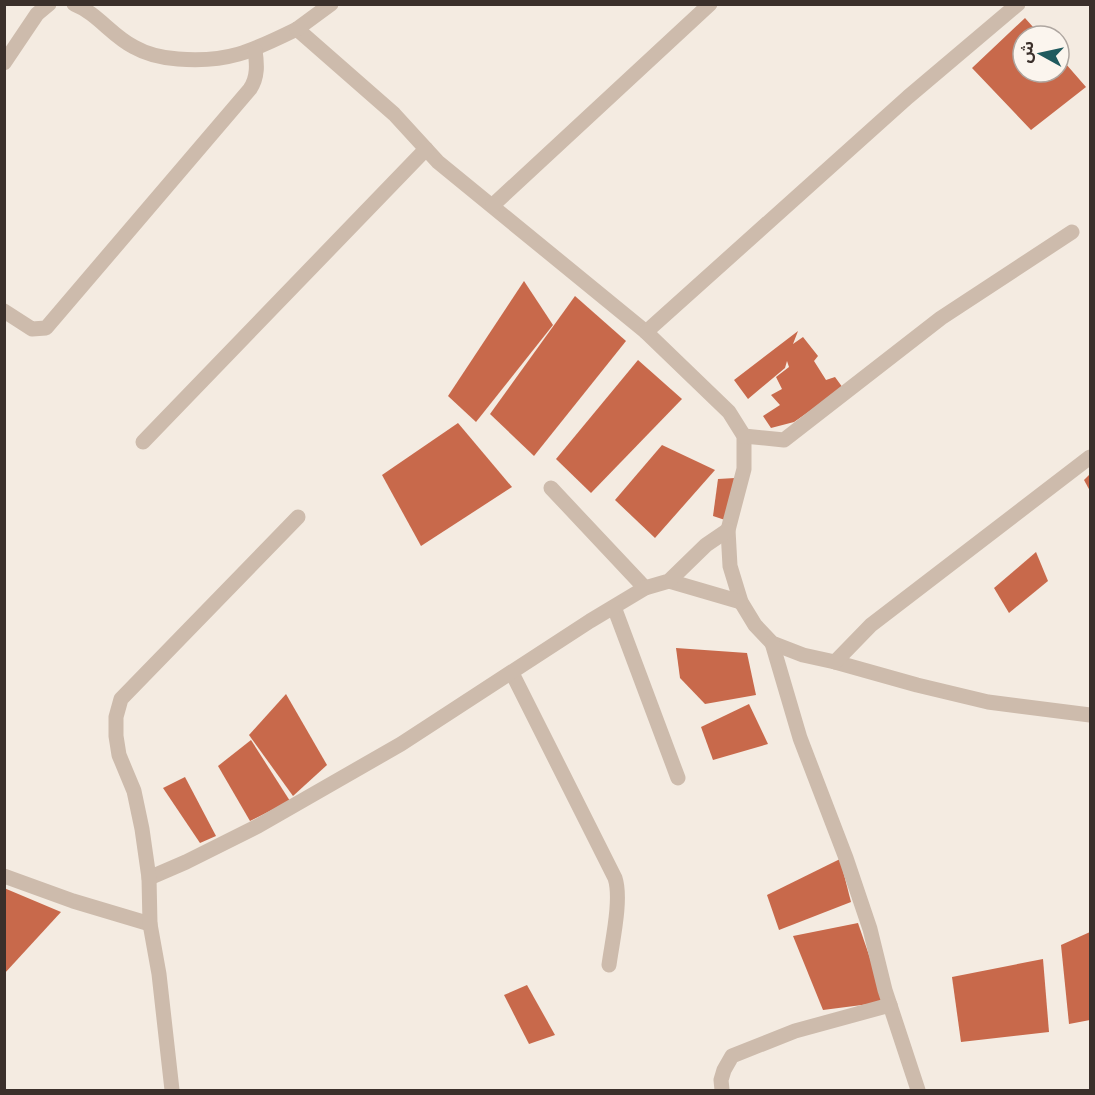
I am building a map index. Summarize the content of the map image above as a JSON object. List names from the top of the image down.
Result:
{
  "north": "left"
}
